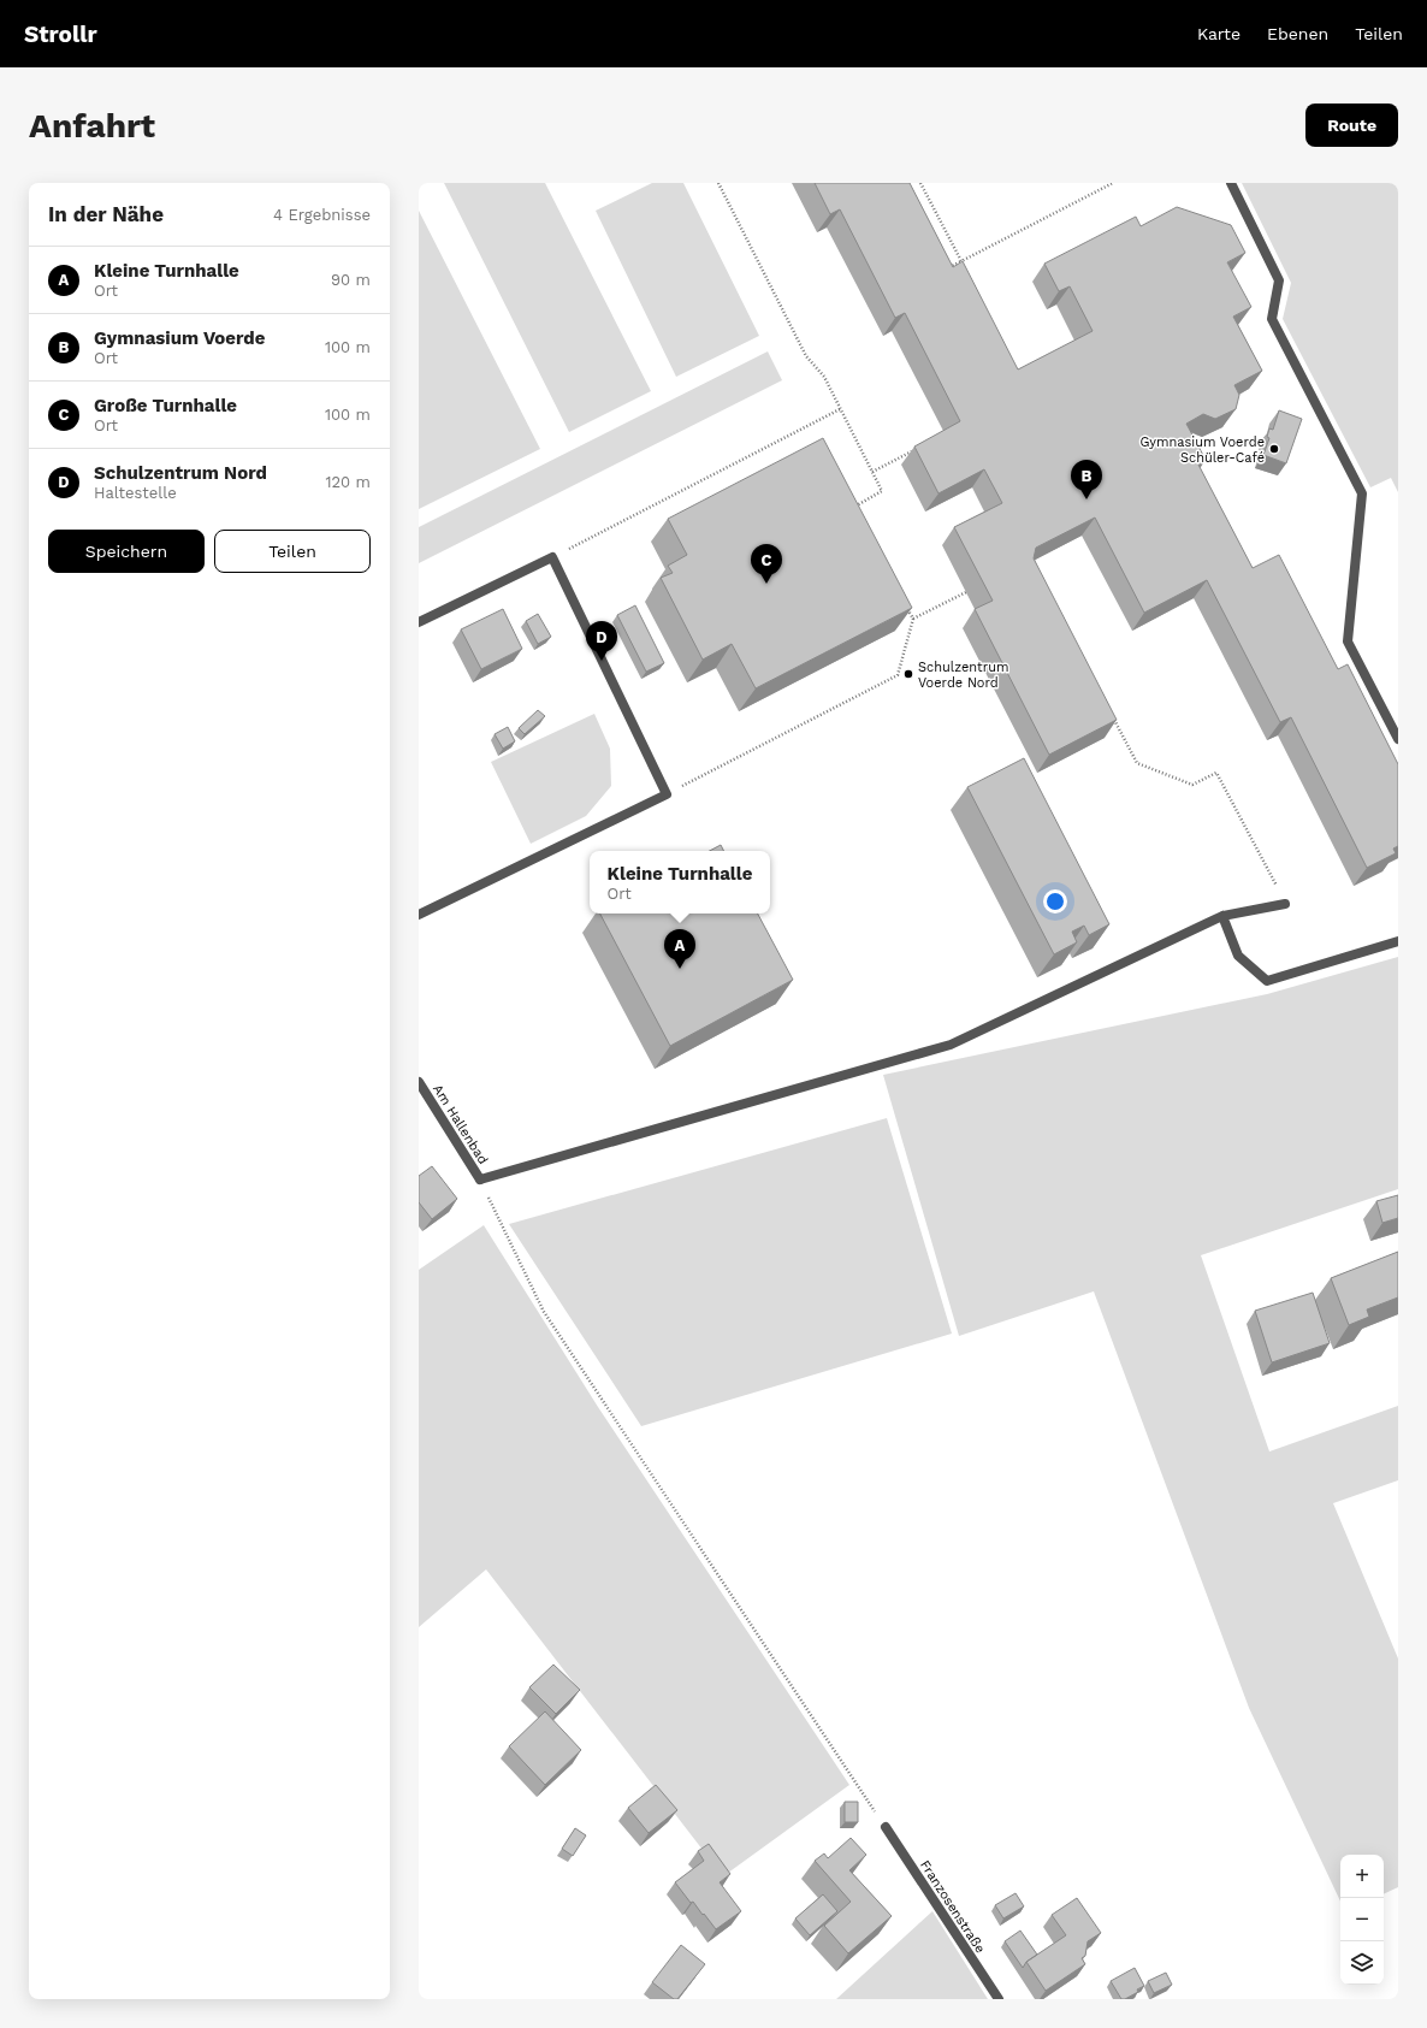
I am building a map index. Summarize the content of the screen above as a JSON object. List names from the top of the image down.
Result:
{
  "streets": {
    "street": ["Am Hallenbad", "Franzosenstraße"]
  },
  "places": ["Gymnasium Voerde Schüler-Café", "Schulzentrum Voerde Nord"],
  "page": {
    "header": "Strollr",
    "nav": ["Karte", "Ebenen", "Teilen"],
    "buttons": [
      "Route",
      ["Speichern", "Teilen"]
    ],
    "title": "Anfahrt",
    "heading": ["In der Nähe", "4 Ergebnisse"],
    "list": [
      {
        "mark": "A",
        "name": "Kleine Turnhalle",
        "note": "Ort",
        "value": "90 m"
      },
      {
        "mark": "B",
        "name": "Gymnasium Voerde",
        "note": "Ort",
        "value": "100 m"
      },
      {
        "mark": "C",
        "name": "Große Turnhalle",
        "note": "Ort",
        "value": "100 m"
      },
      {
        "mark": "D",
        "name": "Schulzentrum Nord",
        "note": "Haltestelle",
        "value": "120 m"
      }
    ],
    "pins": [
      "B",
      "C",
      "D",
      "A"
    ],
    "popup": ["Kleine Turnhalle", "Ort"],
    "map_buttons": ["+", "−"]
  }
}
